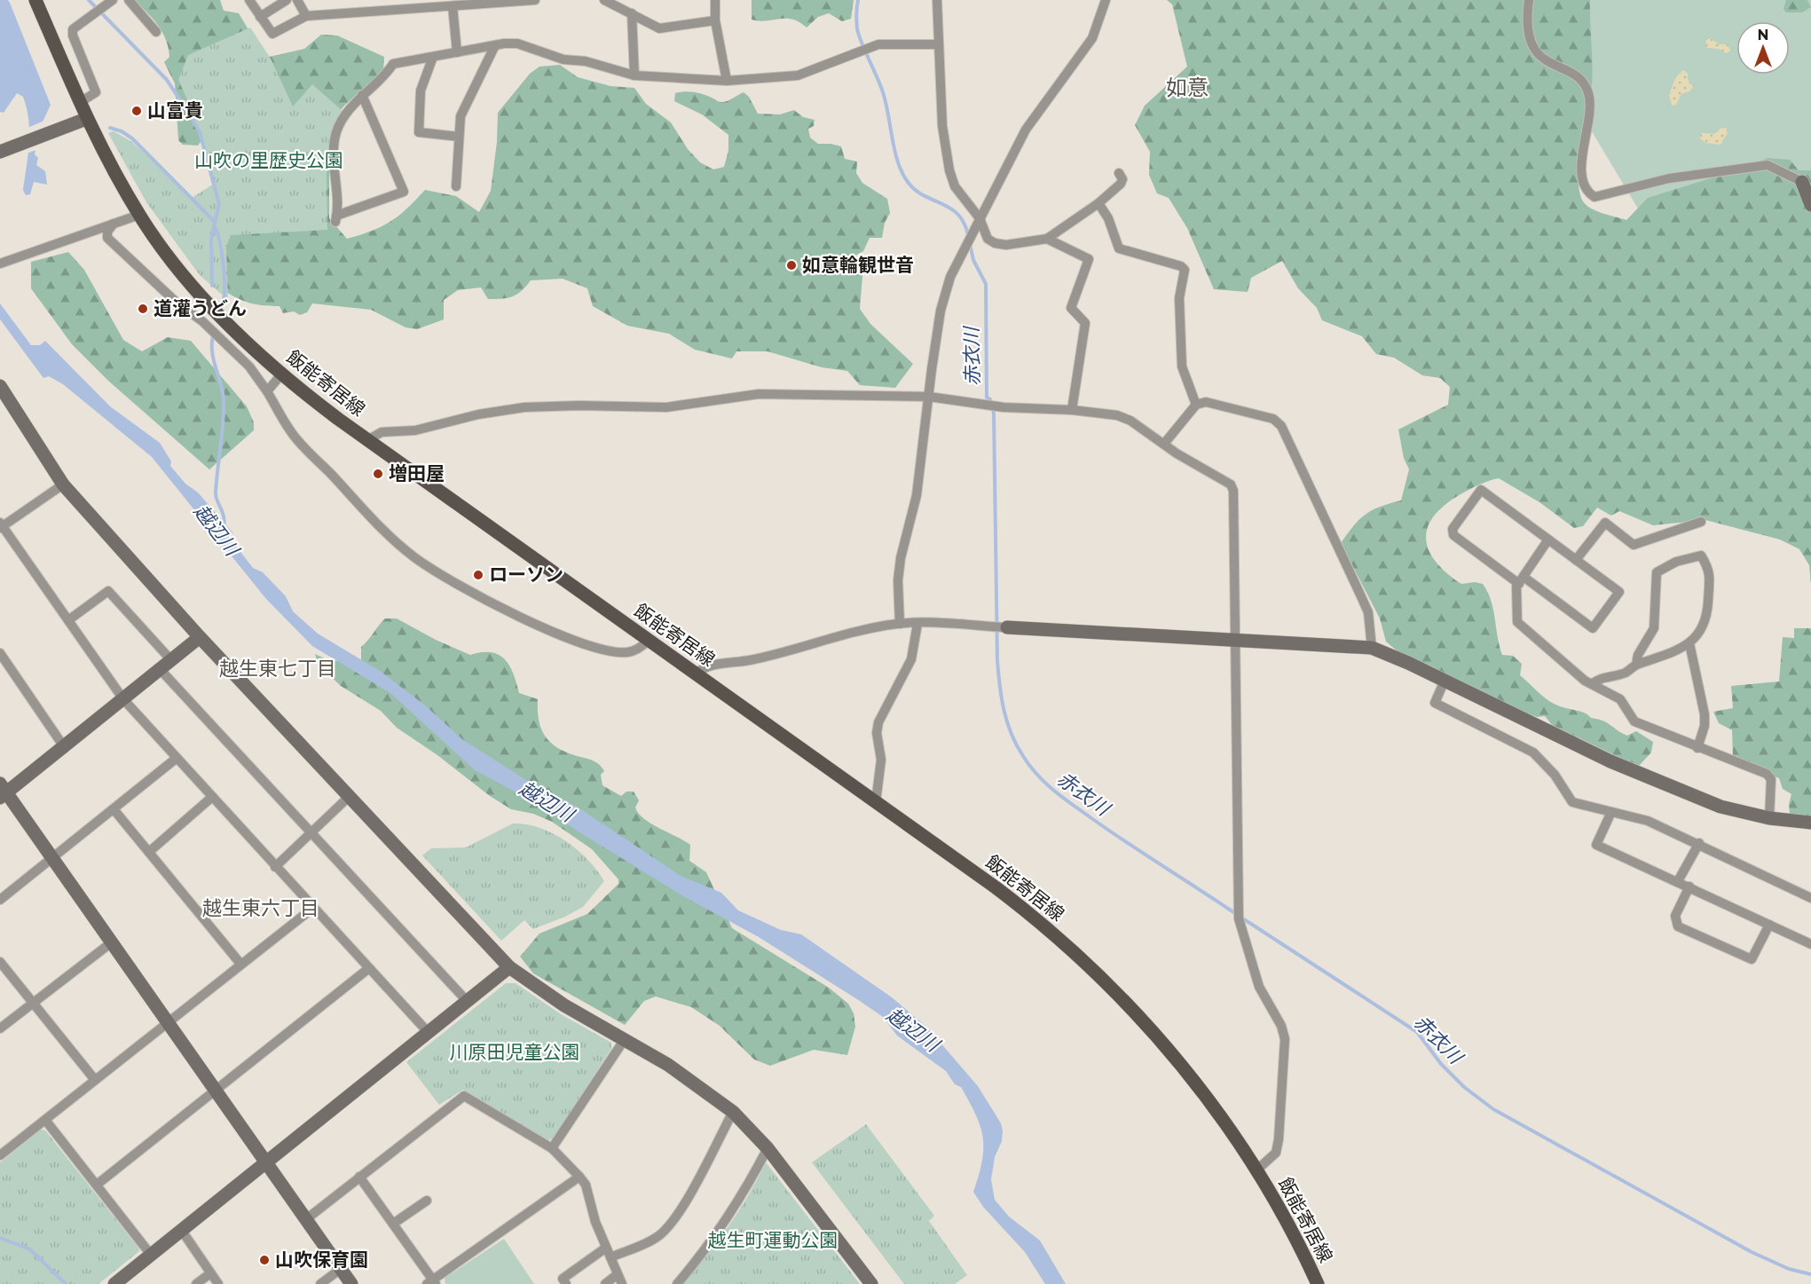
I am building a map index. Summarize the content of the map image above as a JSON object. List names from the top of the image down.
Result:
{
  "streets": {
    "main road": ["飯能寄居線"]
  },
  "districts": ["如意", "越生東七丁目", "越生東六丁目"],
  "water": ["赤衣川", "越辺川"],
  "parks": ["山吹の里歴史公園", "川原田児童公園", "越生町運動公園"],
  "places": [
    "山富貴",
    "如意輪観世音",
    "道灌うどん",
    "増田屋",
    "ローソン",
    "山吹保育園"
  ],
  "north": "top"
}
